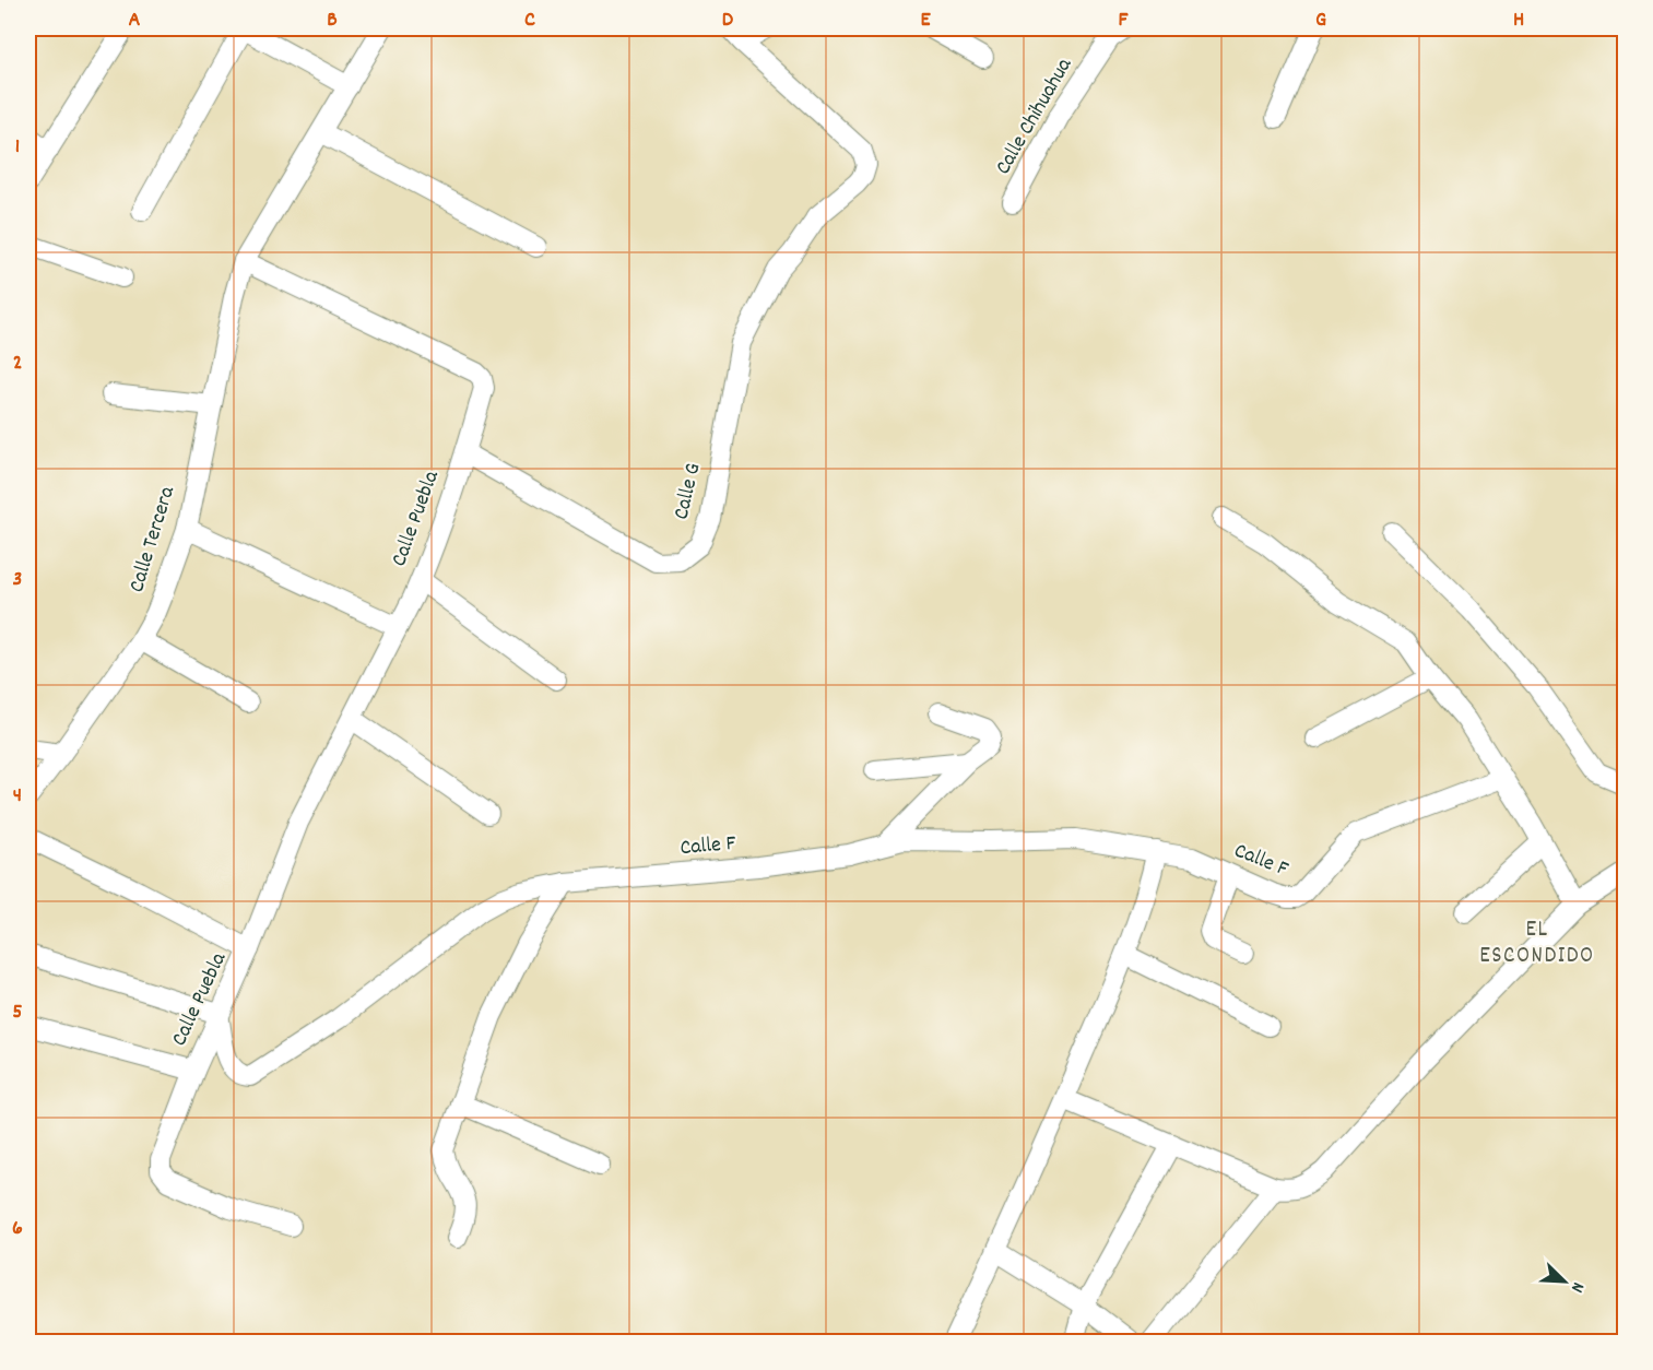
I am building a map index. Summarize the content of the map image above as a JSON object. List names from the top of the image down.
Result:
{
  "streets": {
    "street": [
      "Calle Chihuahua",
      "Calle G",
      "Calle Puebla",
      "Calle Tercera",
      "Calle F"
    ]
  },
  "crossings": [
    ["Calle G", "Calle Puebla"],
    ["Calle Puebla", "Calle Tercera"],
    ["Calle Puebla", "Calle F"]
  ],
  "districts": ["EL ESCONDIDO"],
  "north": "bottom right",
  "grid": {
    "columns": [
      "A",
      "B",
      "C",
      "D",
      "E",
      "F",
      "G",
      "H"
    ],
    "rows": [
      "1",
      "2",
      "3",
      "4",
      "5",
      "6"
    ]
  }
}
